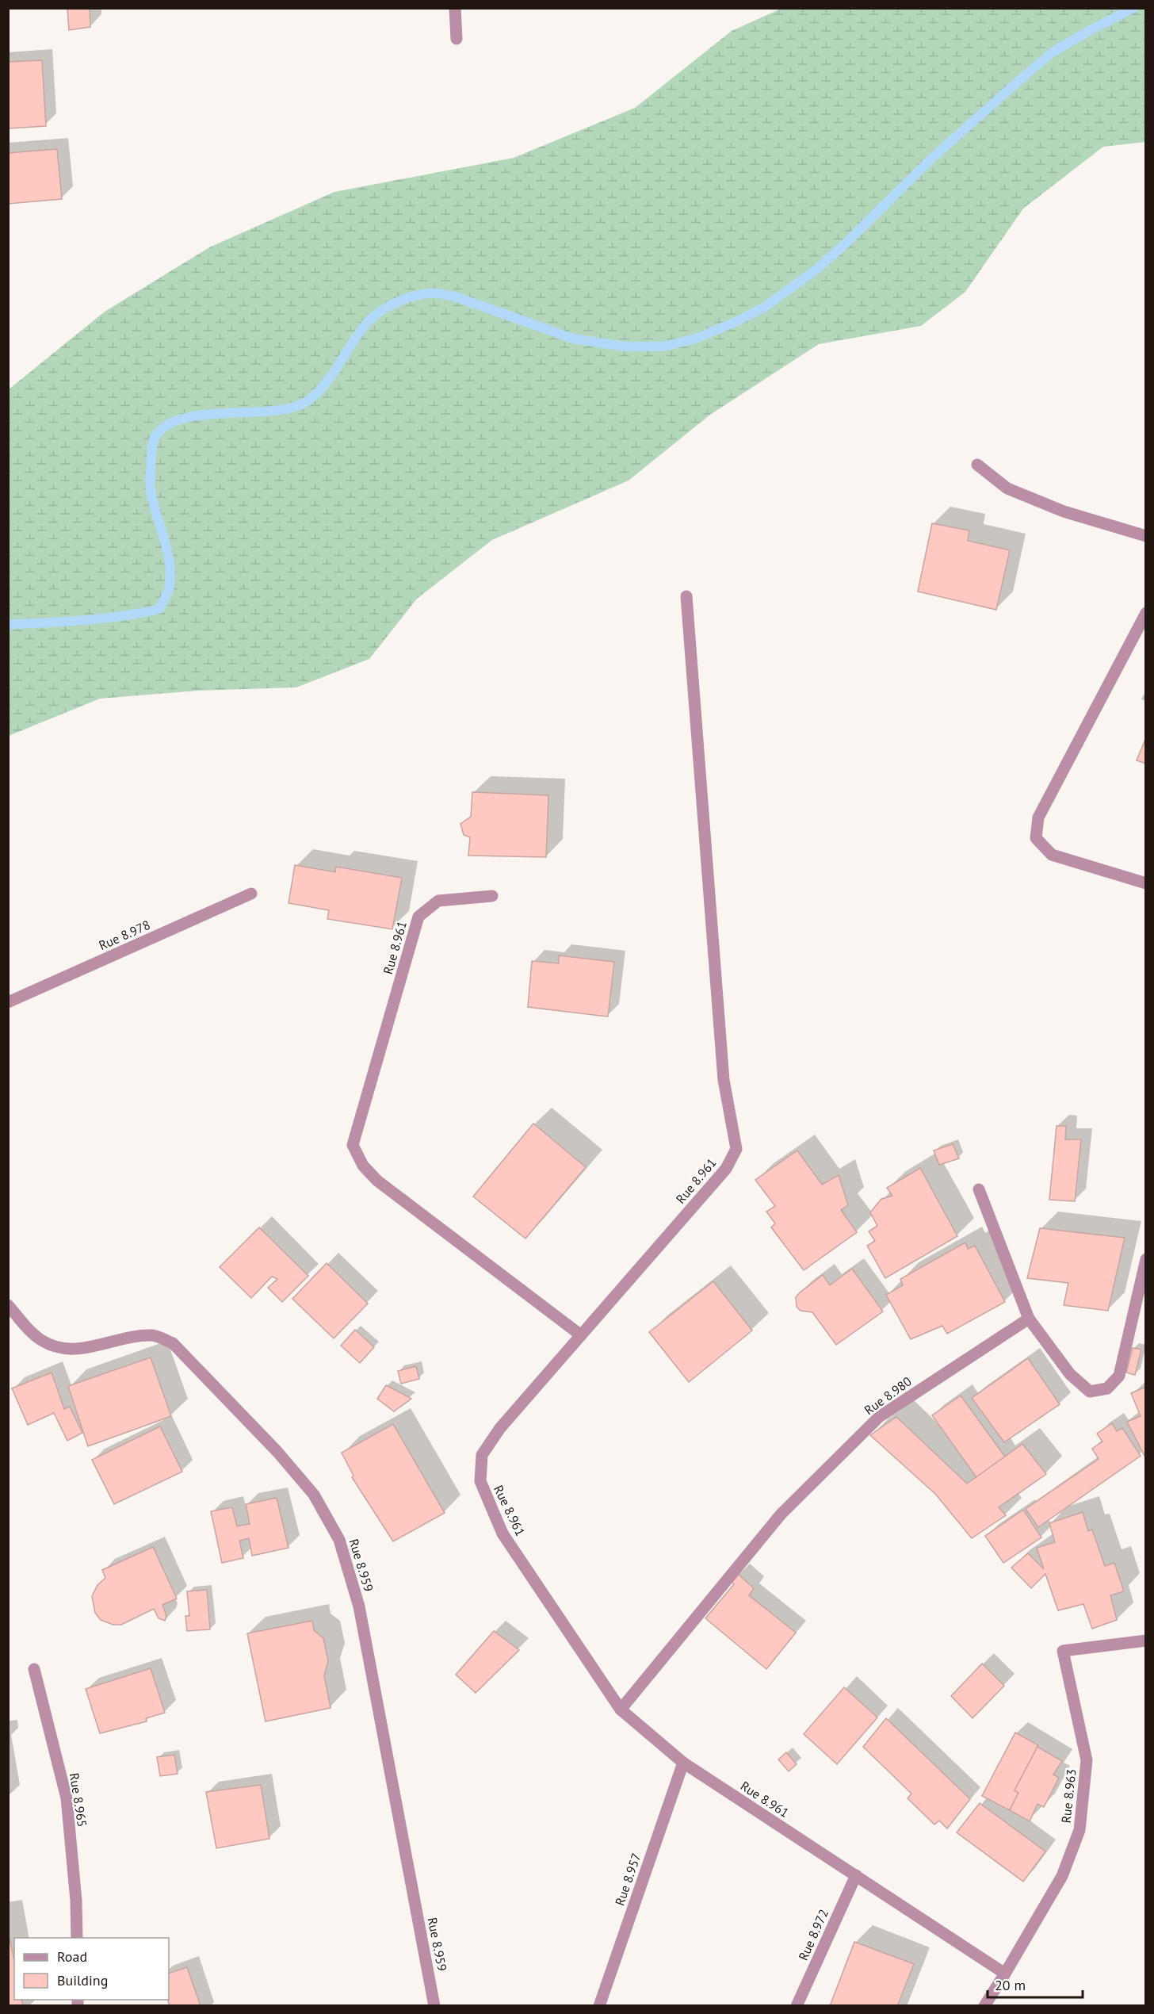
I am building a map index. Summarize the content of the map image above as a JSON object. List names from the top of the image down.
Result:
{
  "streets": {
    "street": [
      "Rue 8.978",
      "Rue 8.961",
      "Rue 8.980",
      "Rue 8.959",
      "Rue 8.963",
      "Rue 8.965",
      "Rue 8.957",
      "Rue 8.972"
    ]
  },
  "crossings": [
    ["Rue 8.961", "Rue 8.980"],
    ["Rue 8.961", "Rue 8.963"],
    ["Rue 8.961", "Rue 8.957"],
    ["Rue 8.961", "Rue 8.972"]
  ],
  "legend": ["Road", "Building"],
  "scale_bar": "20 m"
}
